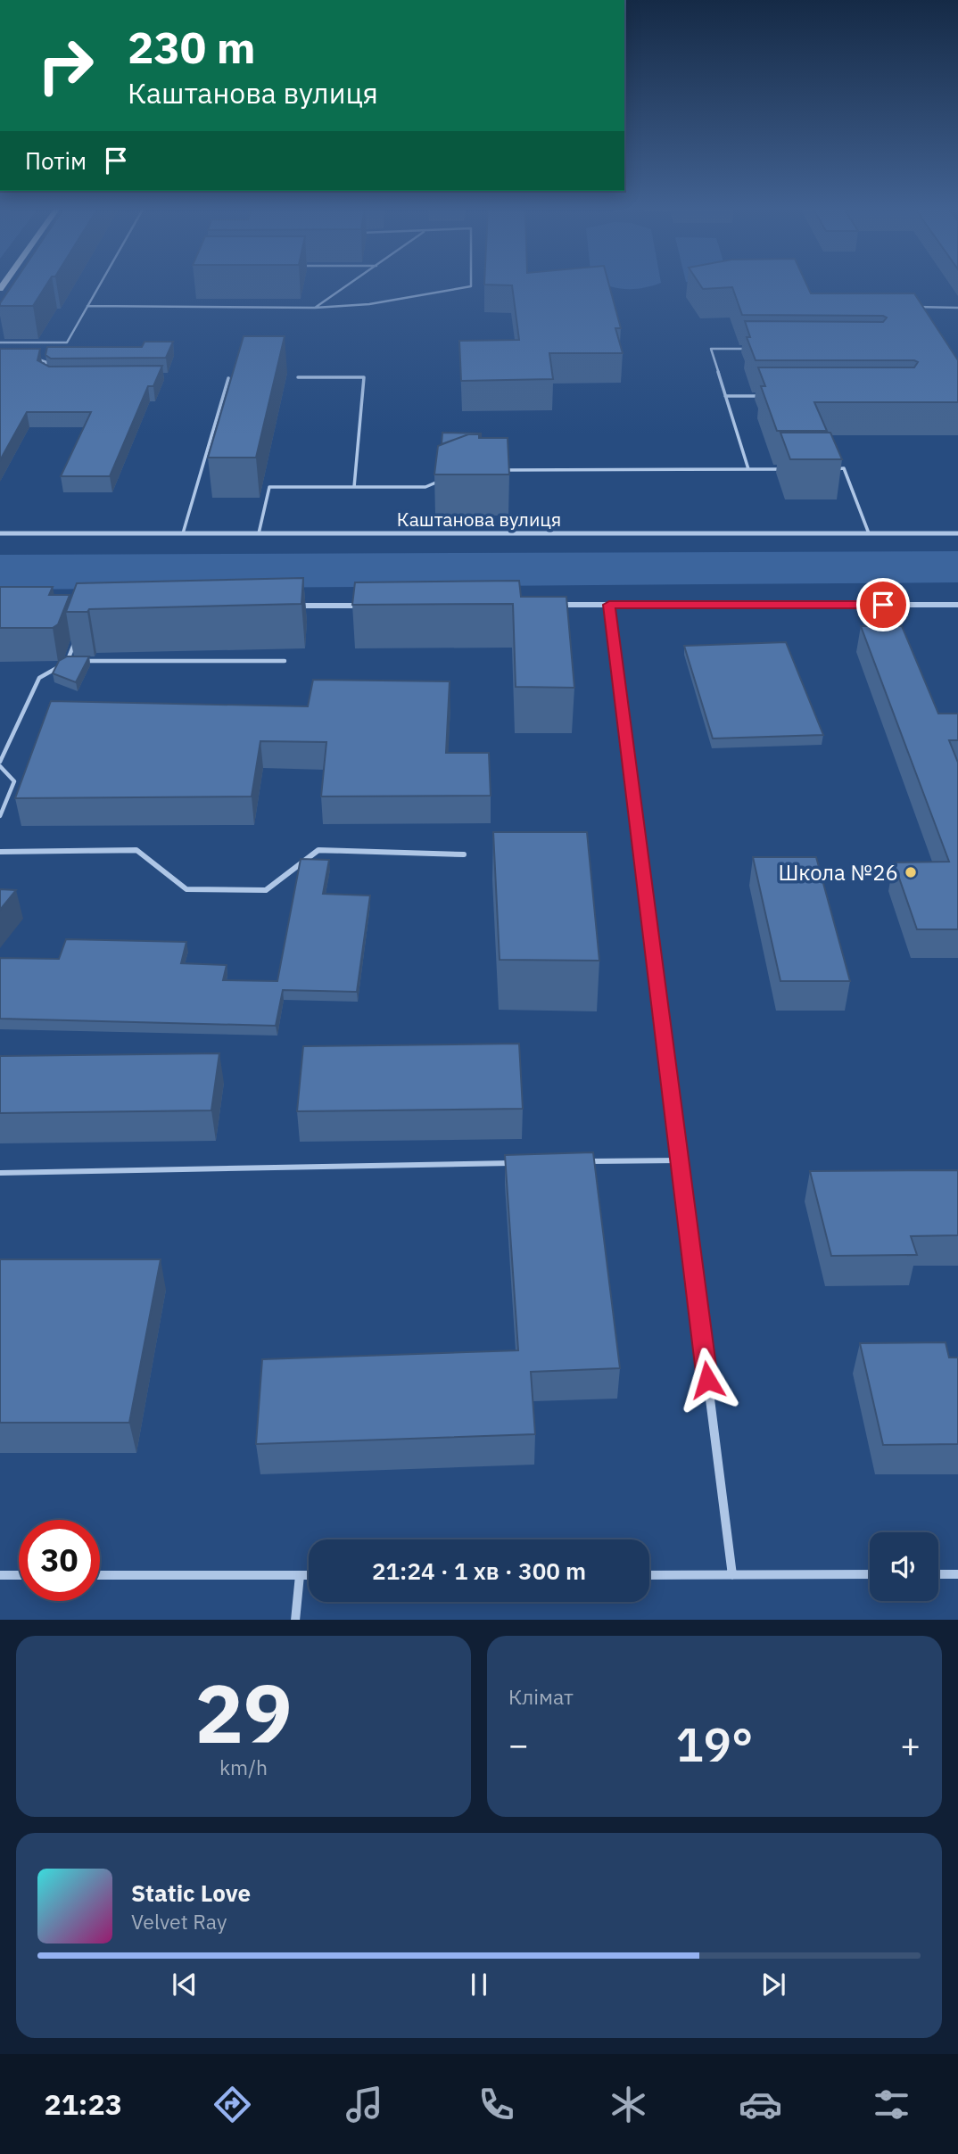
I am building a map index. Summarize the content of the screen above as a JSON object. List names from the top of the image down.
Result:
{
  "streets": {
    "street": ["Каштанова вулиця"]
  },
  "places": ["Школа №26"],
  "page": {
    "turn": ["230 m", "Каштанова вулиця"],
    "then": "Потім",
    "limit": "30",
    "trip": "21:24 · 1 хв · 300 m",
    "tile": [
      ["29", "km/h"],
      "Клімат"
    ],
    "heat": ["−", "19°", "+"],
    "song": ["Static Love", "Velvet Ray"],
    "tabs": "21:23"
  }
}
